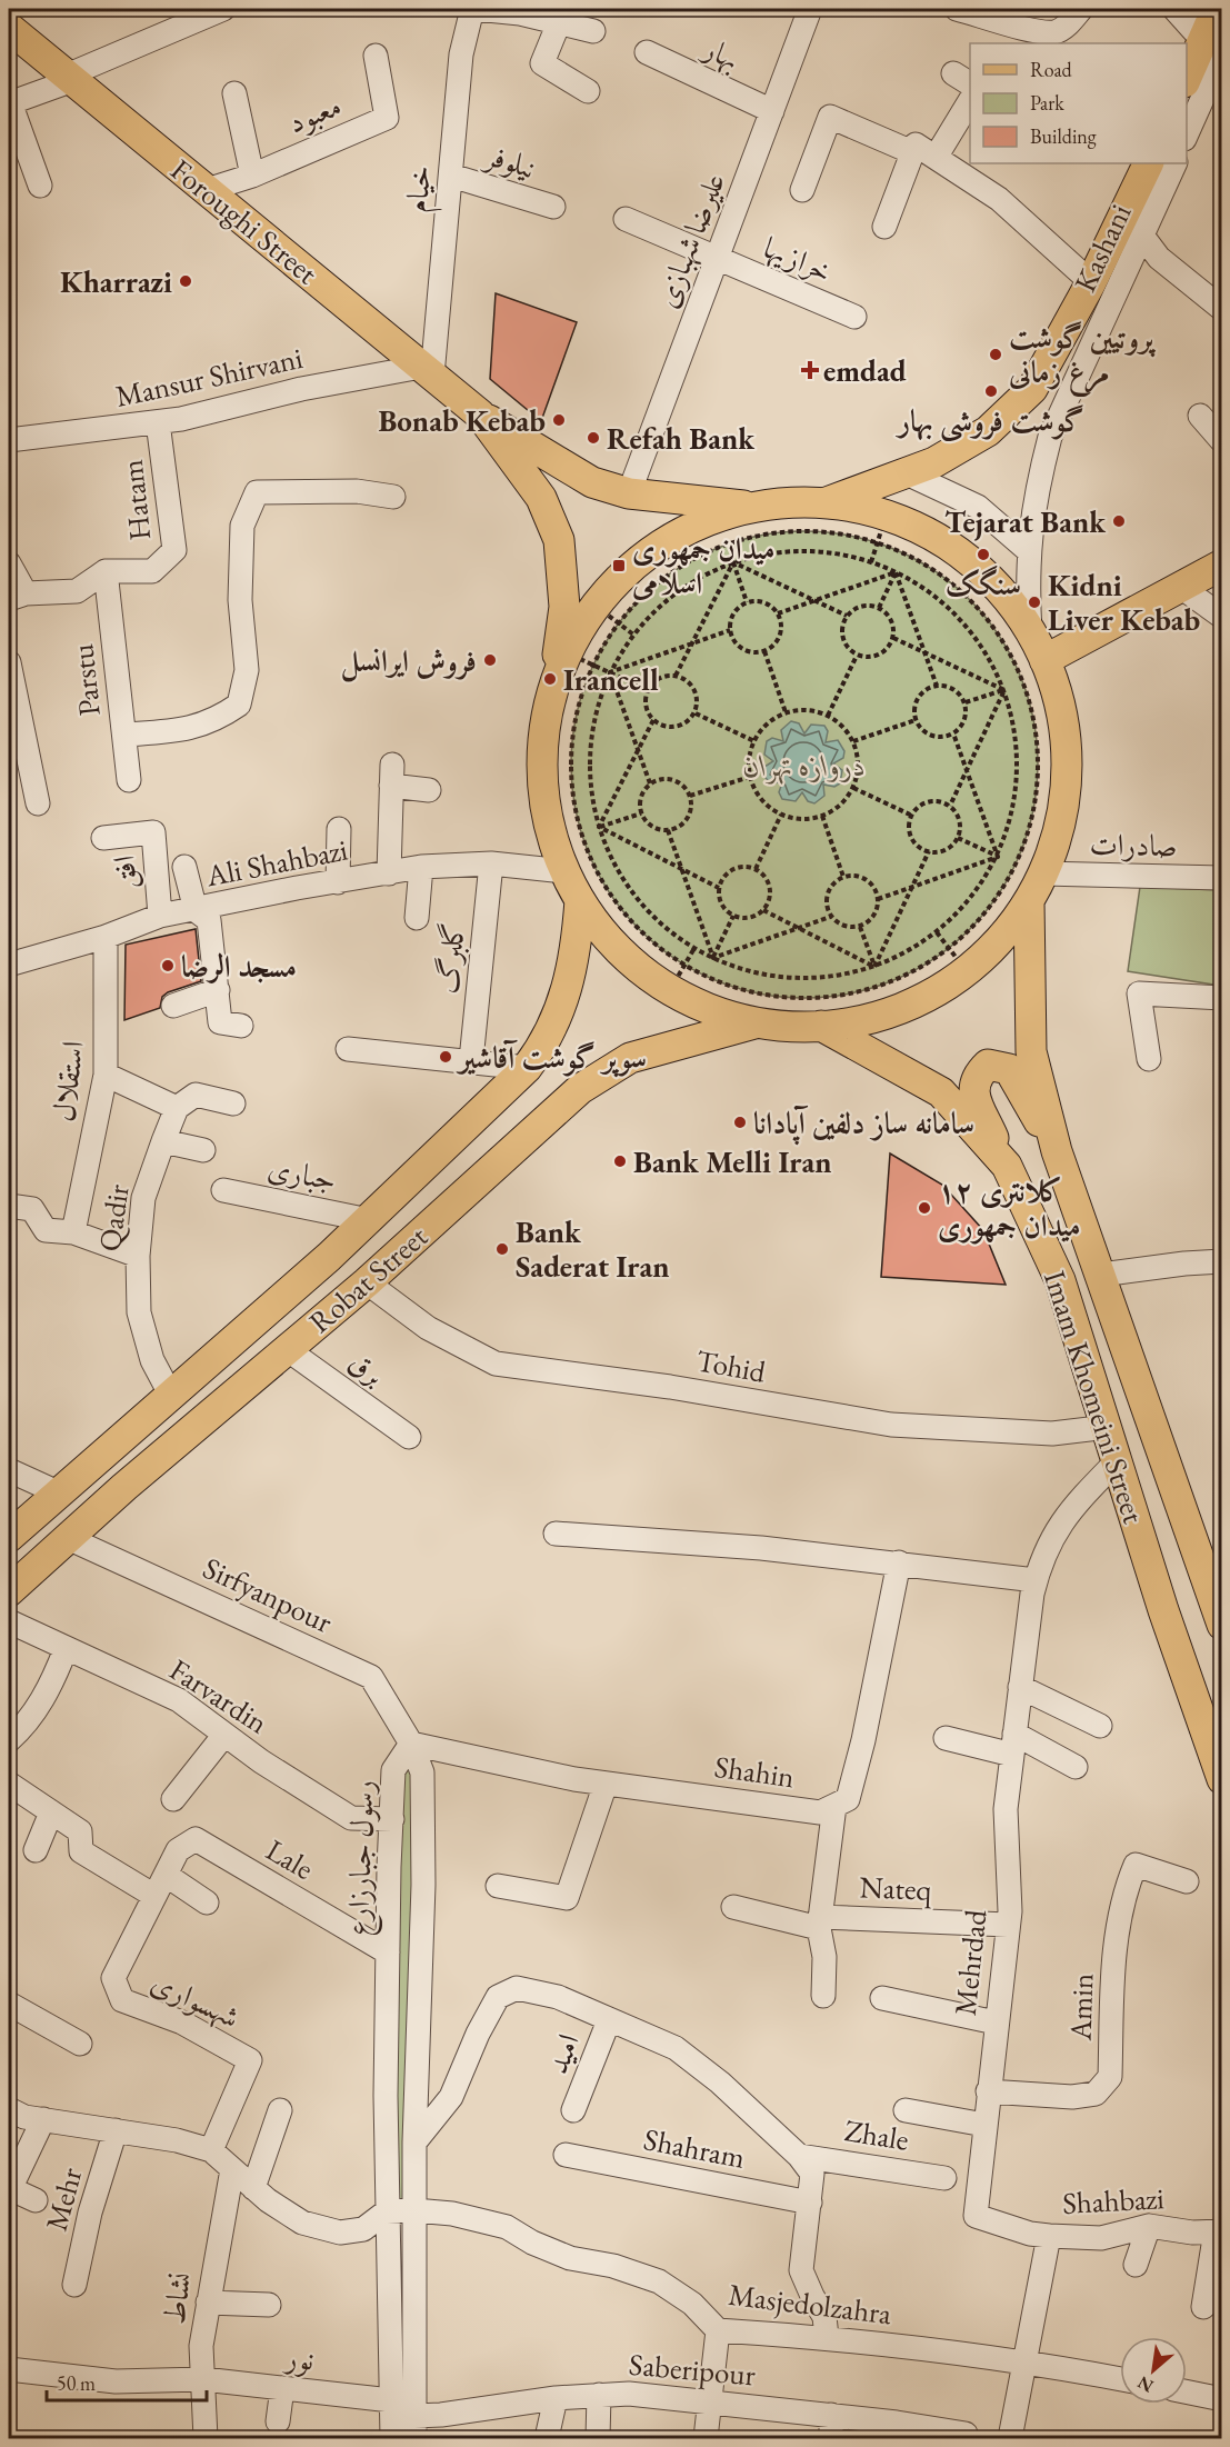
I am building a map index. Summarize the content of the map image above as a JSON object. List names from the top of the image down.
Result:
{
  "streets": {
    "main road": ["Foroughi Street", "Robat Street", "Imam Khomeini Street"],
    "street": [
      "بهار",
      "معبود",
      "نیلوفر",
      "خیام",
      "علیرضا شهبازی",
      "Kashani",
      "خرازیها",
      "Mansur Shirvani",
      "Hatam",
      "Parstu",
      "صادرات",
      "Ali Shahbazi",
      "افق",
      "گلبرگ",
      "استقلال",
      "جباری",
      "Qadir",
      "Tohid",
      "برق",
      "Sirfyanpour",
      "Farvardin",
      "Shahin",
      "رسول جبارزارع",
      "Lale",
      "Nateq",
      "Mehrdad",
      "شهسواری",
      "Amin",
      "امید",
      "Zhale",
      "Shahram",
      "Mehr",
      "Shahbazi",
      "نشاط",
      "Masjedolzahra",
      "نور",
      "Saberipour"
    ]
  },
  "crossings": [
    ["بهار", "علیرضا شهبازی"],
    ["معبود", "Foroughi Street"],
    ["نیلوفر", "خیام"],
    ["خیام", "Foroughi Street"],
    ["خیام", "Mansur Shirvani"],
    ["Foroughi Street", "علیرضا شهبازی"],
    ["Foroughi Street", "Mansur Shirvani"],
    ["علیرضا شهبازی", "خرازیها"],
    ["Mansur Shirvani", "Hatam"],
    ["Hatam", "Parstu"],
    ["Ali Shahbazi", "افق"],
    ["Ali Shahbazi", "گلبرگ"],
    ["Ali Shahbazi", "استقلال"],
    ["جباری", "Robat Street"],
    ["Qadir", "Robat Street"],
    ["Robat Street", "Tohid"],
    ["Robat Street", "برق"],
    ["Robat Street", "Sirfyanpour"],
    ["Tohid", "Imam Khomeini Street"],
    ["Imam Khomeini Street", "Mehrdad"],
    ["Sirfyanpour", "Shahin"],
    ["Sirfyanpour", "رسول جبارزارع"],
    ["Farvardin", "رسول جبارزارع"],
    ["Shahin", "رسول جبارزارع"],
    ["رسول جبارزارع", "Lale"],
    ["رسول جبارزارع", "Masjedolzahra"],
    ["رسول جبارزارع", "نور"],
    ["رسول جبارزارع", "Saberipour"],
    ["Lale", "شهسواری"],
    ["Nateq", "Mehrdad"],
    ["Mehrdad", "Amin"],
    ["Mehrdad", "Shahbazi"],
    ["نشاط", "نور"]
  ],
  "parks": ["دروازه تهران"],
  "places": {
    "other": [
      "Kharrazi",
      "پروتیین گوشت مرغ زمانی",
      "گوشت فروشی بهار",
      "Bonab Kebab",
      "Refah Bank",
      "Tejarat Bank",
      "سنگک",
      "Kidni Liver Kebab",
      "فروش ایرانسل",
      "Irancell",
      "مسجد الرضا",
      "سوپر گوشت آقاشیر",
      "سامانه ساز دلفین آپادانا",
      "Bank Melli Iran",
      "کلانتری ۱۲ میدان جمهوری",
      "Bank Saderat Iran"
    ],
    "health": ["emdad"],
    "transit": ["میدان جمهوری اسلامی"]
  },
  "legend": ["Road", "Park", "Building"],
  "scale_bar": "50 m",
  "north": "bottom left"
}
